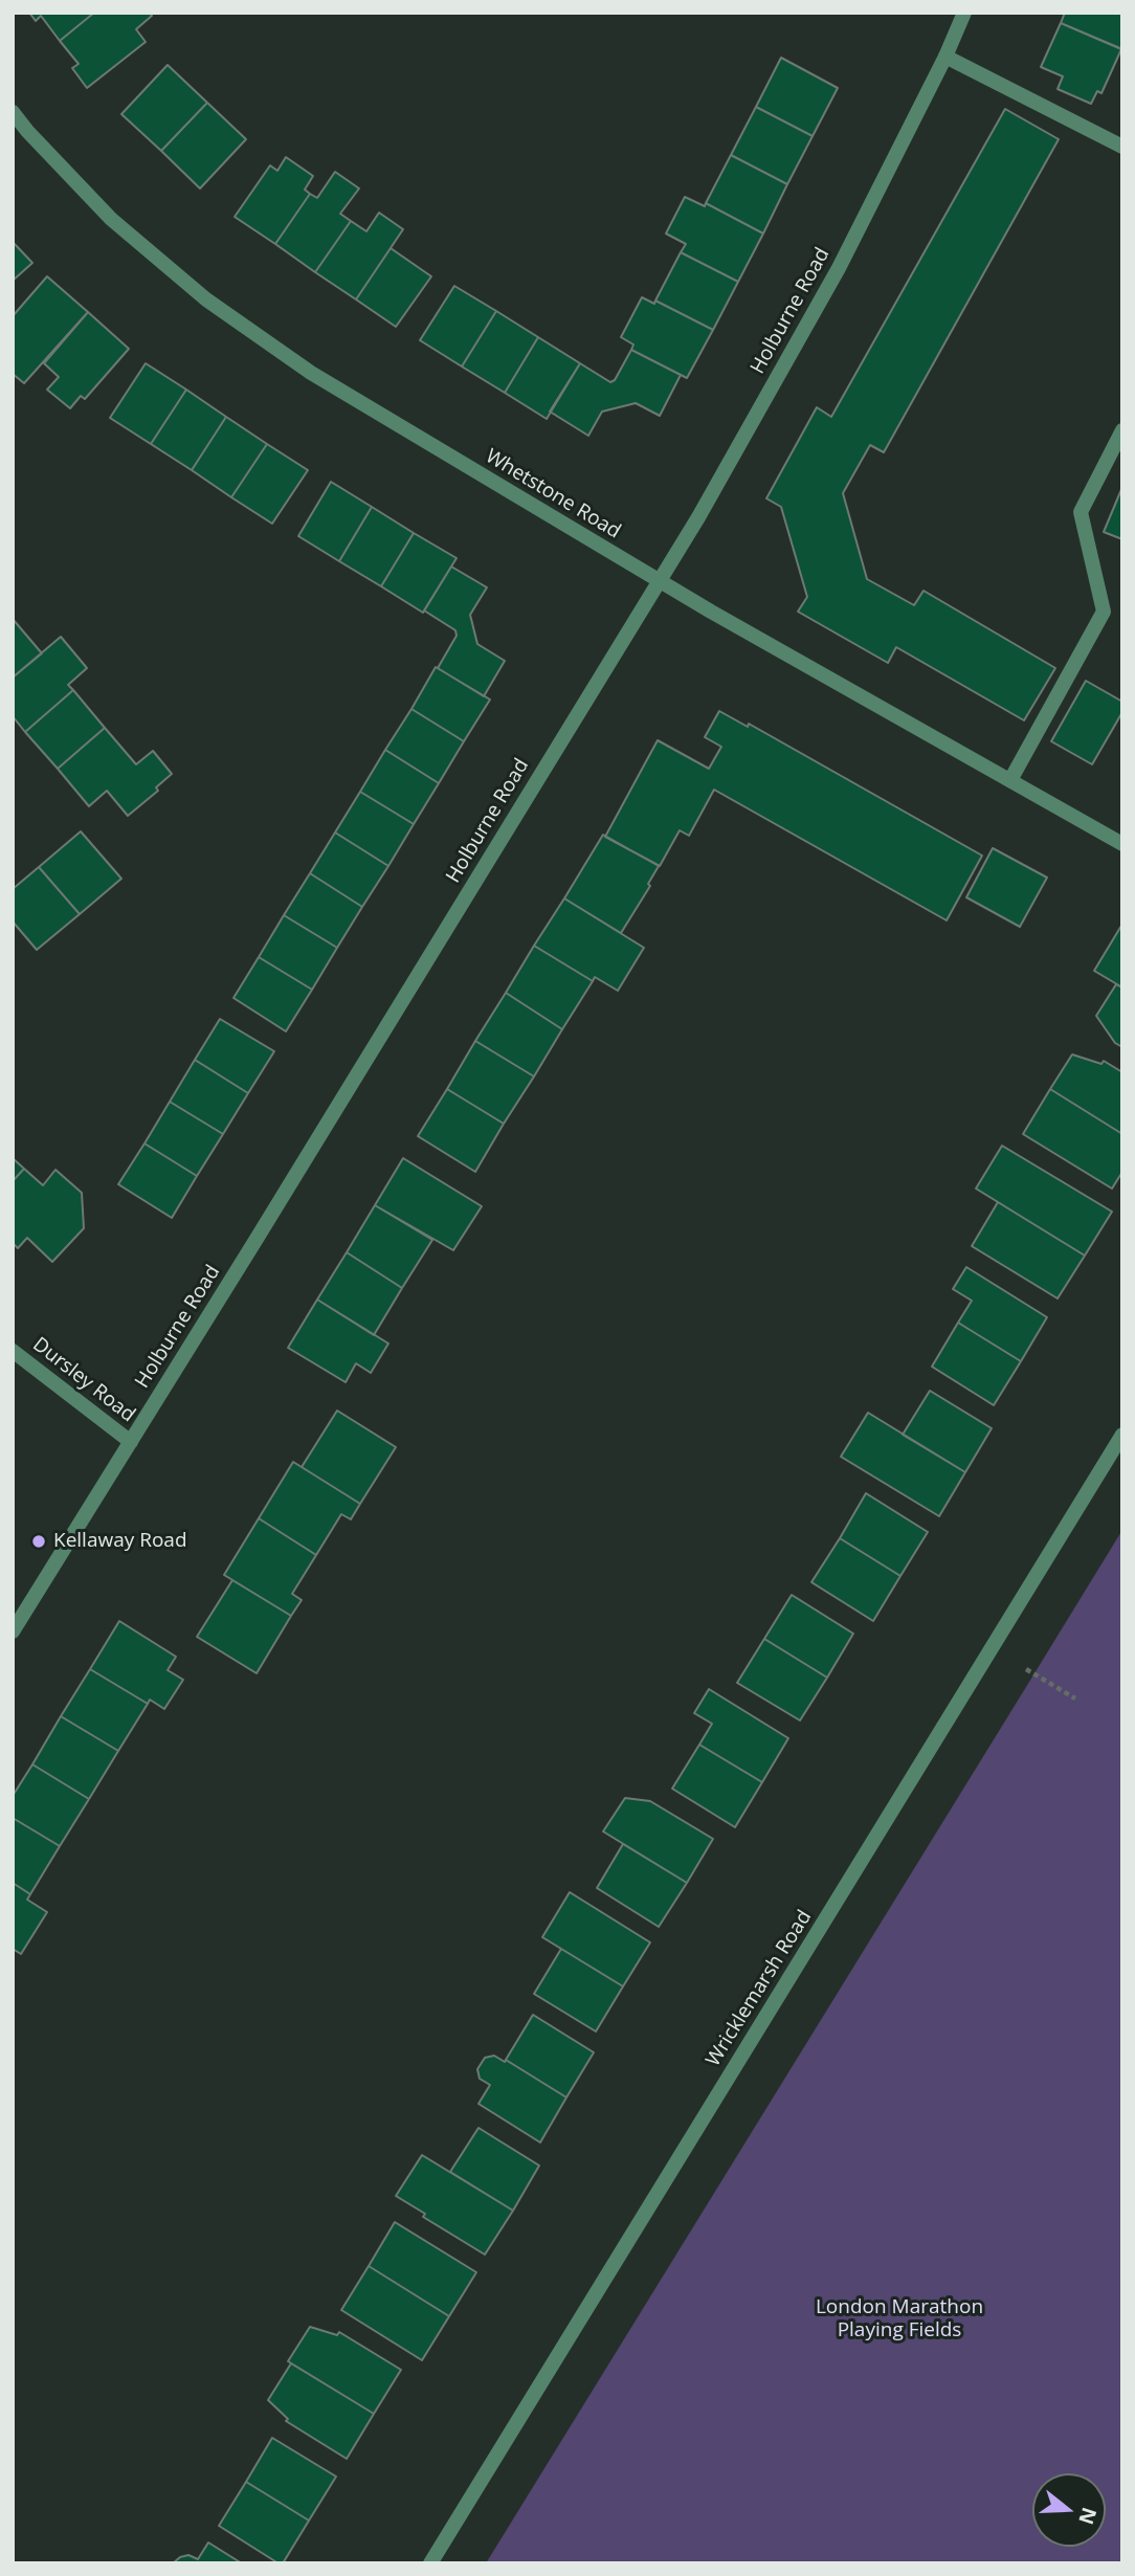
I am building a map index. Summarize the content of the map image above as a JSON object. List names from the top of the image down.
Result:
{
  "streets": {
    "street": [
      "Holburne Road",
      "Whetstone Road",
      "Dursley Road",
      "Wricklemarsh Road"
    ]
  },
  "crossings": [
    ["Holburne Road", "Whetstone Road"],
    ["Holburne Road", "Dursley Road"]
  ],
  "parks": ["London Marathon Playing Fields"],
  "places": ["Kellaway Road"],
  "north": "right"
}
